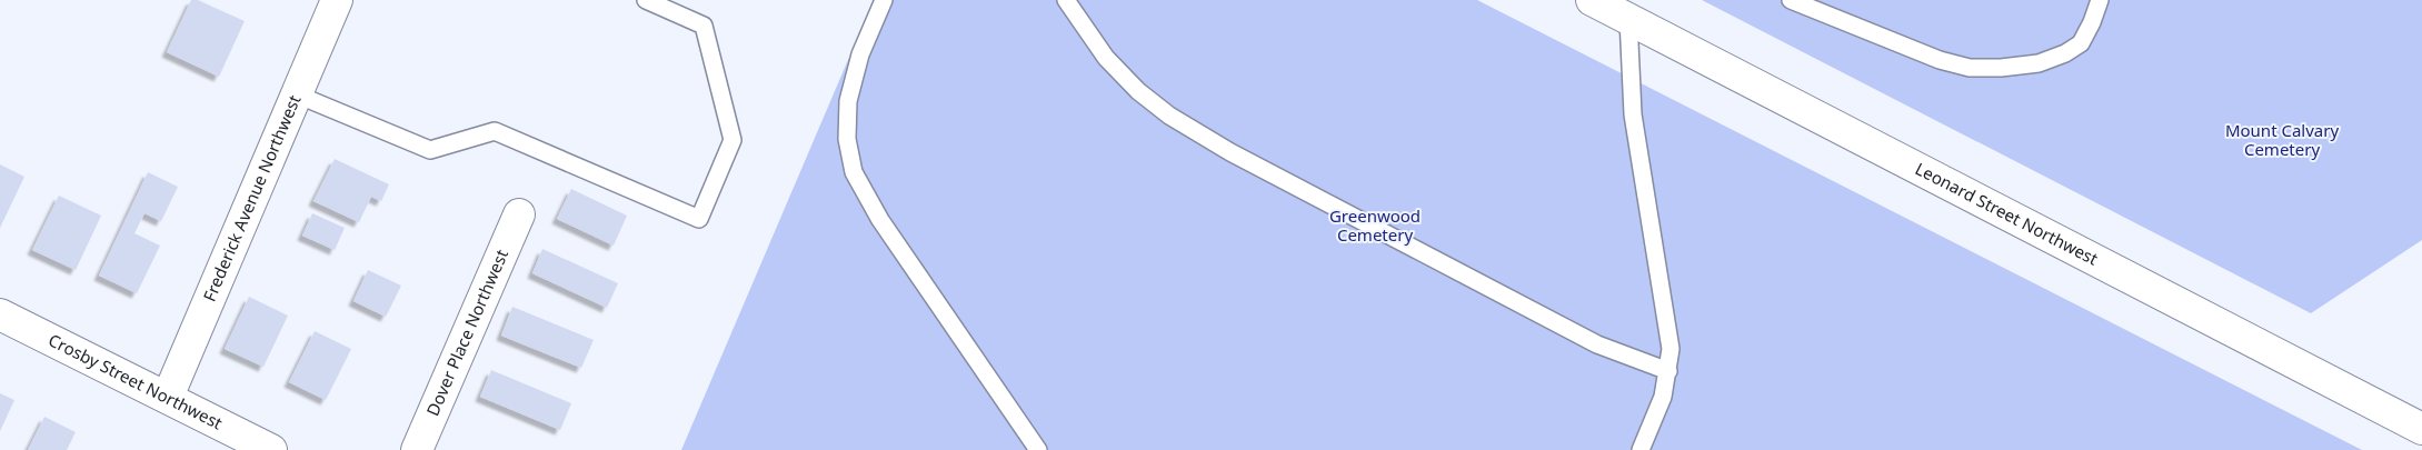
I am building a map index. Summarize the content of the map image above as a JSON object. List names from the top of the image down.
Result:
{
  "streets": {
    "street": [
      "Frederick Avenue Northwest",
      "Leonard Street Northwest",
      "Dover Place Northwest",
      "Crosby Street Northwest"
    ]
  },
  "crossings": [
    ["Frederick Avenue Northwest", "Crosby Street Northwest"]
  ],
  "parks": ["Mount Calvary Cemetery", "Greenwood Cemetery"]
}
